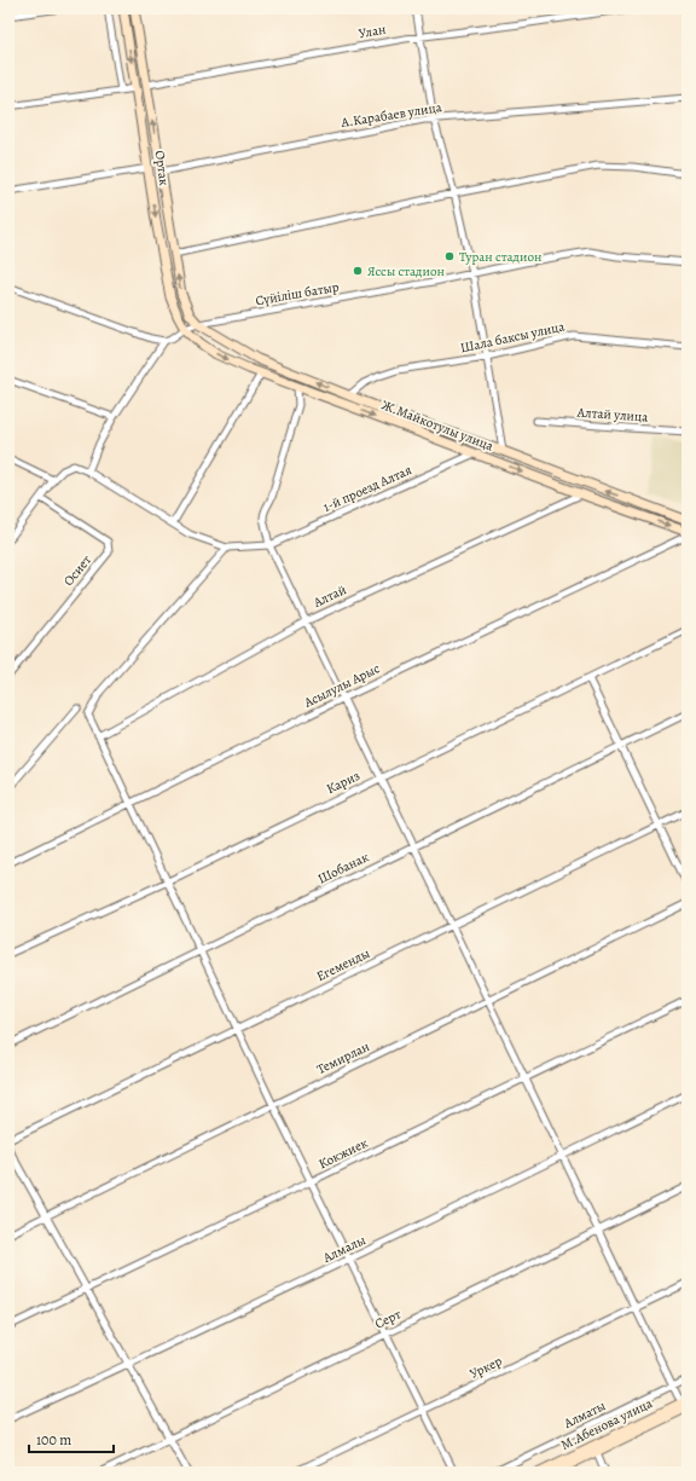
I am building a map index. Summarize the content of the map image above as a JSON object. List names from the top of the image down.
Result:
{
  "streets": {
    "street": [
      "Улан",
      "А.Карабаев улица",
      "Ортак",
      "Сүйіліш батыр",
      "Шала баксы улица",
      "Алтай улица",
      "Ж.Майкотулы улица",
      "1-й проезд Алтая",
      "Осиет",
      "Алтай",
      "Асылулы Арыс",
      "Кариз",
      "Шобанак",
      "Егеменды",
      "Темирлан",
      "Кокжиек",
      "Алмалы",
      "Серт",
      "Уркер",
      "Алматы",
      "М.Абенова улица"
    ]
  },
  "crossings": [
    ["Улан", "Ортак"],
    ["А.Карабаев улица", "Ортак"],
    ["Ортак", "Сүйіліш батыр"],
    ["Ортак", "Ж.Майкотулы улица"],
    ["Сүйіліш батыр", "Ж.Майкотулы улица"],
    ["Шала баксы улица", "Ж.Майкотулы улица"],
    ["Ж.Майкотулы улица", "1-й проезд Алтая"],
    ["Ж.Майкотулы улица", "Алтай"]
  ],
  "places": ["Туран стадион", "Яссы стадион"],
  "scale_bar": "100 m"
}
